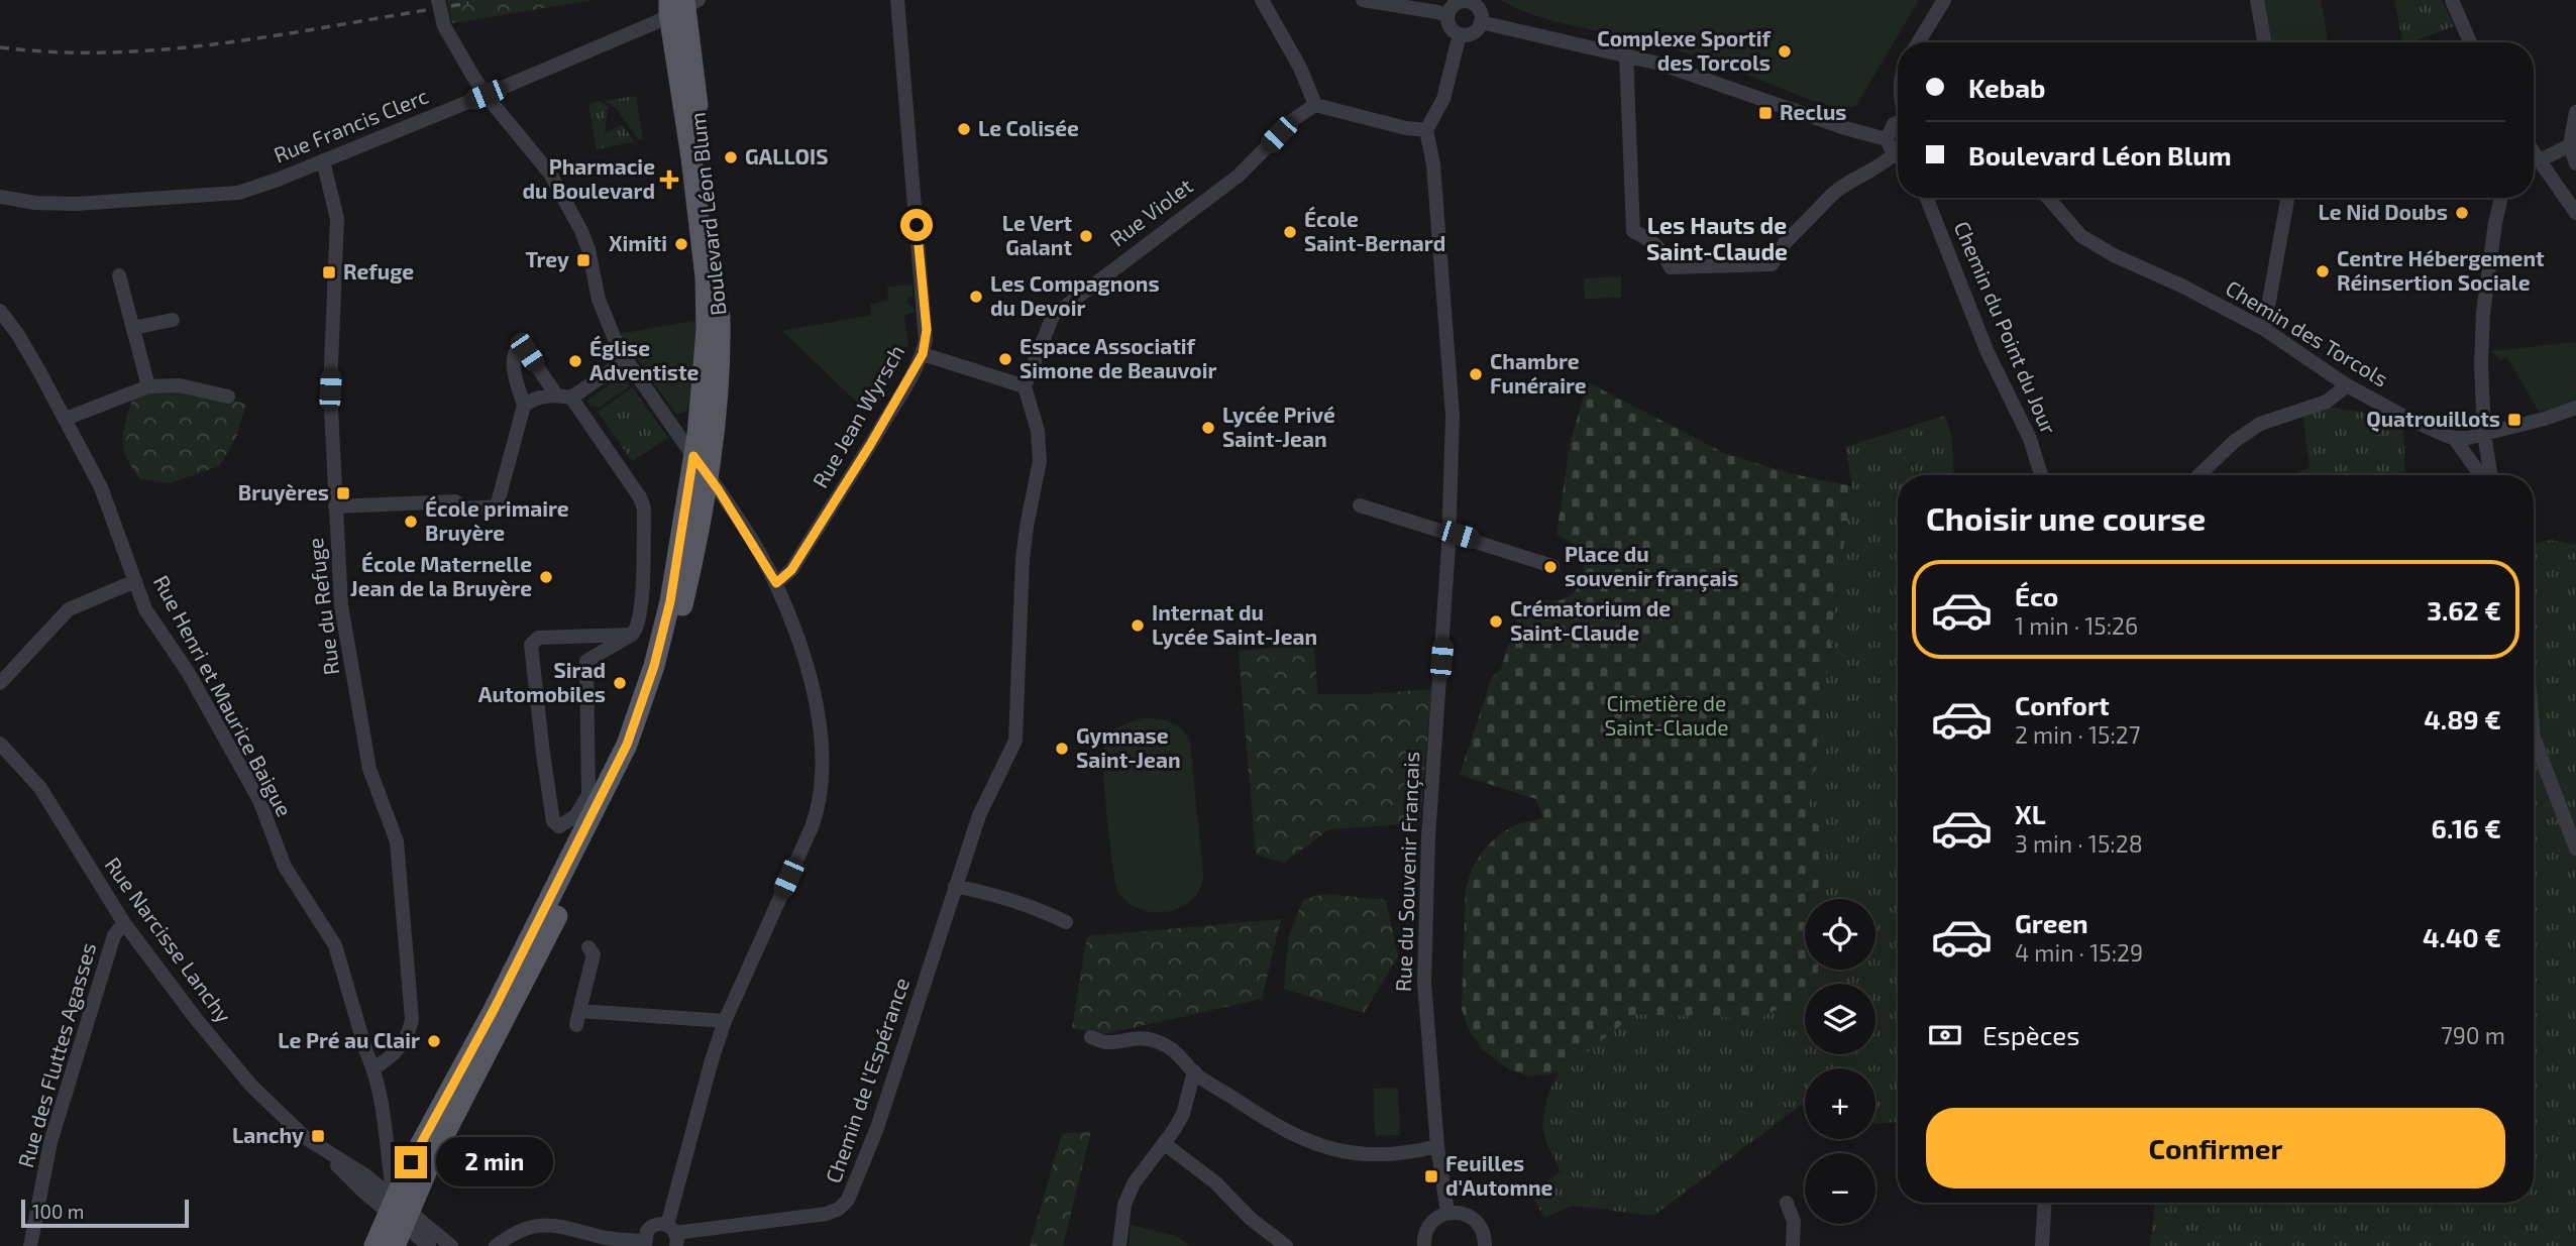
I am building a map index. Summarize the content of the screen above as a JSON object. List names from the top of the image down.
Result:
{
  "streets": {
    "main road": ["Boulevard Léon Blum"],
    "street": [
      "Rue Francis Clerc",
      "Rue Violet",
      "Chemin du Point du Jour",
      "Chemin des Torcols",
      "Rue Jean Wyrsch",
      "Rue du Refuge",
      "Rue Henri et Maurice Baigue",
      "Rue du Souvenir Français",
      "Rue Narcisse Lanchy",
      "Rue des Fluttes Agasses",
      "Chemin de l'Espérance"
    ]
  },
  "crossings": [
    ["Rue Francis Clerc", "Boulevard Léon Blum"],
    ["Rue Francis Clerc", "Rue du Refuge"],
    ["Rue Violet", "Chemin de l'Espérance"],
    ["Boulevard Léon Blum", "Rue Henri et Maurice Baigue"],
    ["Boulevard Léon Blum", "Rue Narcisse Lanchy"],
    ["Rue du Refuge", "Rue Henri et Maurice Baigue"],
    ["Rue Henri et Maurice Baigue", "Rue Narcisse Lanchy"],
    ["Rue Narcisse Lanchy", "Rue des Fluttes Agasses"]
  ],
  "districts": ["Les Hauts de Saint-Claude"],
  "parks": ["Cimetière de Saint-Claude"],
  "places": {
    "other": [
      "Complexe Sportif des Torcols",
      "Le Colisée",
      "GALLOIS",
      "Le Nid Doubs",
      "École Saint-Bernard",
      "Le Vert Galant",
      "Ximiti",
      "Centre Hébergement Réinsertion Sociale",
      "Les Compagnons du Devoir",
      "Espace Associatif Simone de Beauvoir",
      "Église Adventiste",
      "Chambre Funéraire",
      "Lycée Privé Saint-Jean",
      "École primaire Bruyère",
      "Place du souvenir français",
      "École Maternelle Jean de la Bruyère",
      "Crématorium de Saint-Claude",
      "Internat du Lycée Saint-Jean",
      "Sirad Automobiles",
      "Gymnase Saint-Jean",
      "Le Pré au Clair"
    ],
    "transit": [
      "Reclus",
      "Trey",
      "Refuge",
      "Quatrouillots",
      "Bruyères",
      "Lanchy",
      "Feuilles d'Automne"
    ],
    "health": ["Pharmacie du Boulevard"]
  },
  "scale_bar": "100 m",
  "page": {
    "banner": ["Kebab", "Boulevard Léon Blum"],
    "heading": "Choisir une course",
    "list": [
      {
        "name": "Éco",
        "note": "1 min · 15:26",
        "value": "3.62 €"
      },
      {
        "name": "Confort",
        "note": "2 min · 15:27",
        "value": "4.89 €"
      },
      {
        "name": "XL",
        "note": "3 min · 15:28",
        "value": "6.16 €"
      },
      {
        "name": "Green",
        "note": "4 min · 15:29",
        "value": "4.40 €"
      }
    ],
    "map_buttons": ["+", "−"],
    "pay": ["Espèces", "790 m"],
    "buttons": "Confirmer",
    "bubble": "2 min",
    "scale": "100 m"
  }
}
